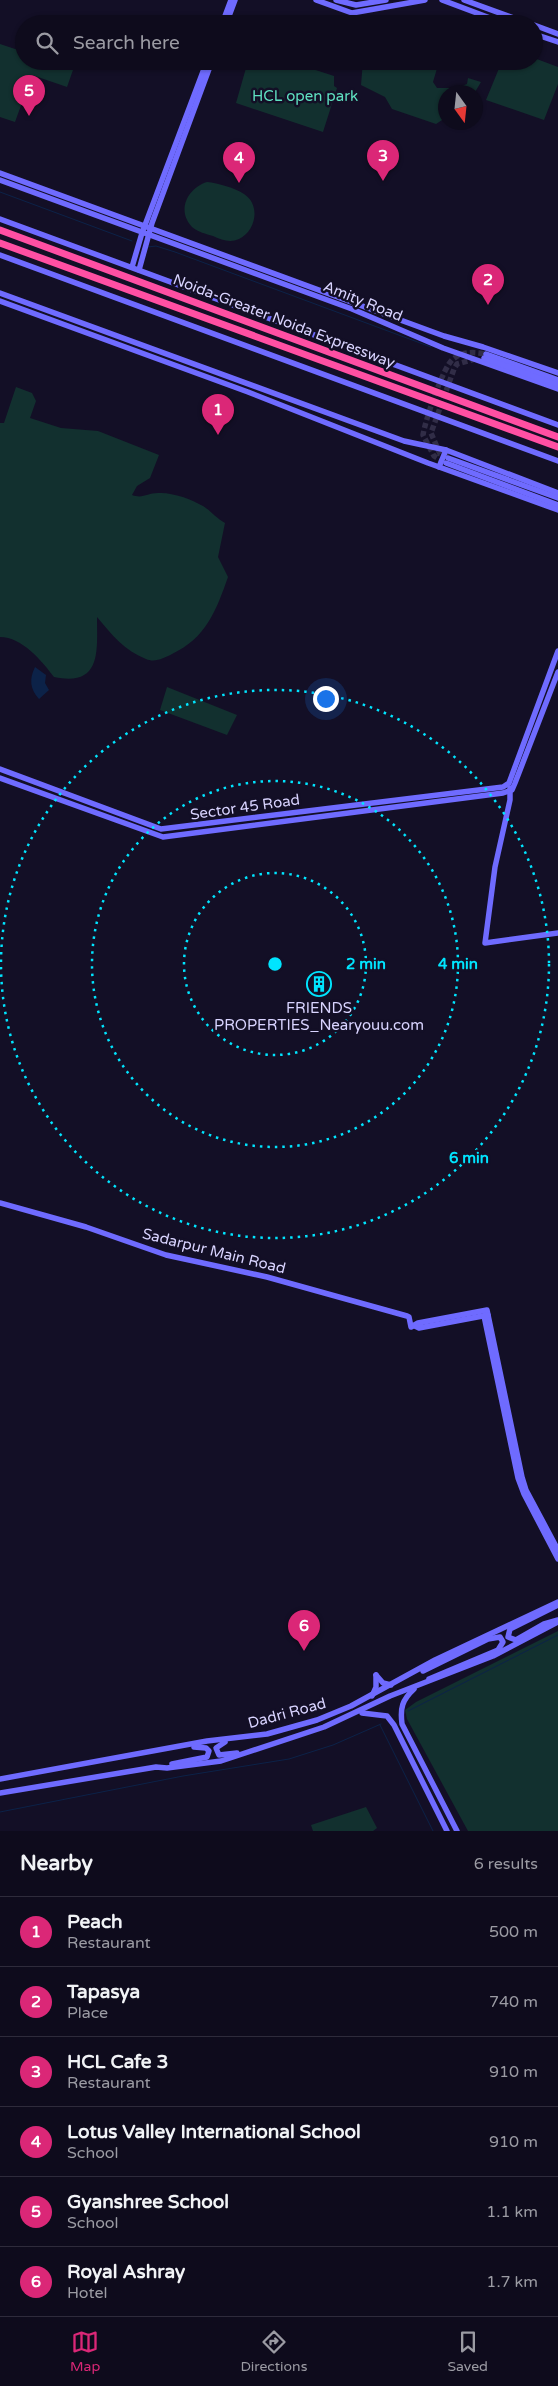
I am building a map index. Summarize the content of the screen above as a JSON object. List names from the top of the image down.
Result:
{
  "streets": {
    "highway": ["Noida-Greater Noida Expressway"],
    "street": [
      "Amity Road",
      "Sector 45 Road",
      "Sadarpur Main Road",
      "Dadri Road"
    ]
  },
  "parks": ["HCL open park"],
  "places": {
    "building": ["FRIENDS PROPERTIES_Nearyouu.com"]
  },
  "north": "bottom",
  "page": {
    "search": "Search here",
    "pins": [
      "5",
      "3",
      "4",
      "2",
      "1",
      "6"
    ],
    "heading": ["Nearby", "6 results"],
    "list": [
      {
        "mark": "1",
        "name": "Peach",
        "note": "Restaurant",
        "value": "500 m"
      },
      {
        "mark": "2",
        "name": "Tapasya",
        "note": "Place",
        "value": "740 m"
      },
      {
        "mark": "3",
        "name": "HCL Cafe 3",
        "note": "Restaurant",
        "value": "910 m"
      },
      {
        "mark": "4",
        "name": "Lotus Valley International School",
        "note": "School",
        "value": "910 m"
      },
      {
        "mark": "5",
        "name": "Gyanshree School",
        "note": "School",
        "value": "1.1 km"
      },
      {
        "mark": "6",
        "name": "Royal Ashray",
        "note": "Hotel",
        "value": "1.7 km"
      }
    ],
    "nav": ["Map", "Directions", "Saved"]
  },
  "rings": ["2 min", "4 min", "6 min"]
}
